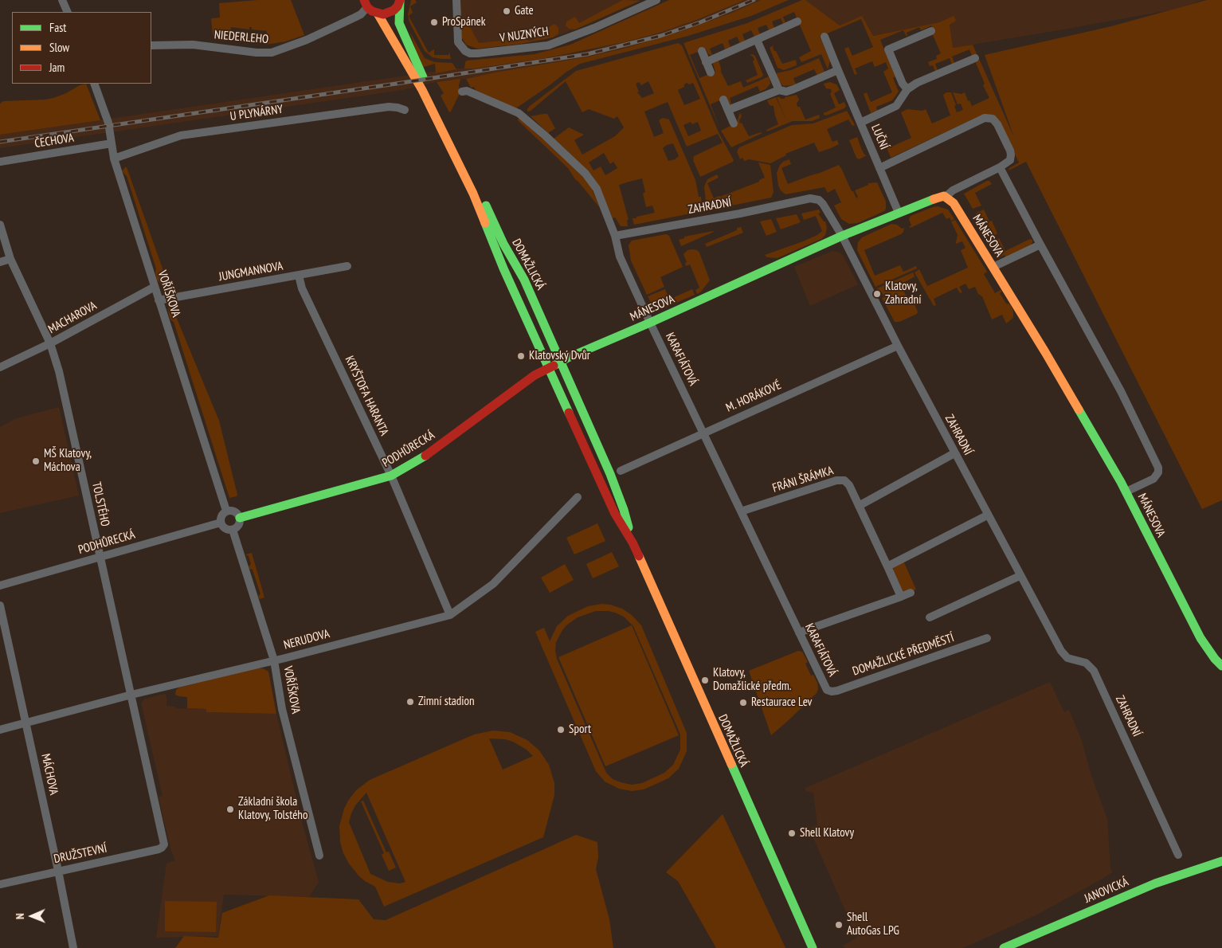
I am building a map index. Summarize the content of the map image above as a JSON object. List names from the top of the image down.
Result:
{
  "streets": {
    "main road": [
      "MÁNESOVA",
      "DOMAŽLICKÁ",
      "PODHŮRECKÁ",
      "JANOVICKÁ"
    ],
    "street": [
      "V NUZNÝCH",
      "NIEDERLEHO",
      "U PLYNÁRNY",
      "LUČNÍ",
      "ČECHOVA",
      "ZAHRADNÍ",
      "JUNGMANNOVA",
      "VOŘÍŠKOVA",
      "MACHAROVA",
      "KARAFIÁTOVÁ",
      "KRYŠTOFA HARANTA",
      "M. HORÁKOVÉ",
      "FRÁNI ŠRÁMKA",
      "TOLSTÉHO",
      "NERUDOVA",
      "DOMAŽLICKÉ PŘEDMĚSTÍ",
      "MÁCHOVA",
      "DRUŽSTEVNÍ"
    ]
  },
  "crossings": [
    ["U PLYNÁRNY", "VOŘÍŠKOVA"],
    ["LUČNÍ", "MÁNESOVA"],
    ["ČECHOVA", "VOŘÍŠKOVA"],
    ["ZAHRADNÍ", "MÁNESOVA"],
    ["ZAHRADNÍ", "KARAFIÁTOVÁ"],
    ["ZAHRADNÍ", "M. HORÁKOVÉ"],
    ["MÁNESOVA", "DOMAŽLICKÁ"],
    ["MÁNESOVA", "KARAFIÁTOVÁ"],
    ["MÁNESOVA", "PODHŮRECKÁ"],
    ["DOMAŽLICKÁ", "PODHŮRECKÁ"],
    ["JUNGMANNOVA", "VOŘÍŠKOVA"],
    ["JUNGMANNOVA", "KRYŠTOFA HARANTA"],
    ["VOŘÍŠKOVA", "MACHAROVA"],
    ["VOŘÍŠKOVA", "PODHŮRECKÁ"],
    ["VOŘÍŠKOVA", "NERUDOVA"],
    ["MACHAROVA", "TOLSTÉHO"],
    ["KARAFIÁTOVÁ", "M. HORÁKOVÉ"],
    ["KARAFIÁTOVÁ", "FRÁNI ŠRÁMKA"],
    ["KARAFIÁTOVÁ", "DOMAŽLICKÉ PŘEDMĚSTÍ"],
    ["KRYŠTOFA HARANTA", "PODHŮRECKÁ"],
    ["KRYŠTOFA HARANTA", "NERUDOVA"],
    ["PODHŮRECKÁ", "TOLSTÉHO"],
    ["TOLSTÉHO", "NERUDOVA"],
    ["TOLSTÉHO", "DRUŽSTEVNÍ"],
    ["NERUDOVA", "MÁCHOVA"],
    ["MÁCHOVA", "DRUŽSTEVNÍ"]
  ],
  "places": [
    "Gate",
    "ProSpánek",
    "Klatovy, Zahradní",
    "Klatovský Dvůr",
    "MŠ Klatovy, Máchova",
    "Klatovy, Domažlické předm.",
    "Zimní stadion",
    "Restaurace Lev",
    "Sport",
    "Základní škola Klatovy, Tolstého",
    "Shell Klatovy",
    "Shell AutoGas LPG"
  ],
  "legend": ["Fast", "Slow", "Jam"],
  "north": "left"
}
